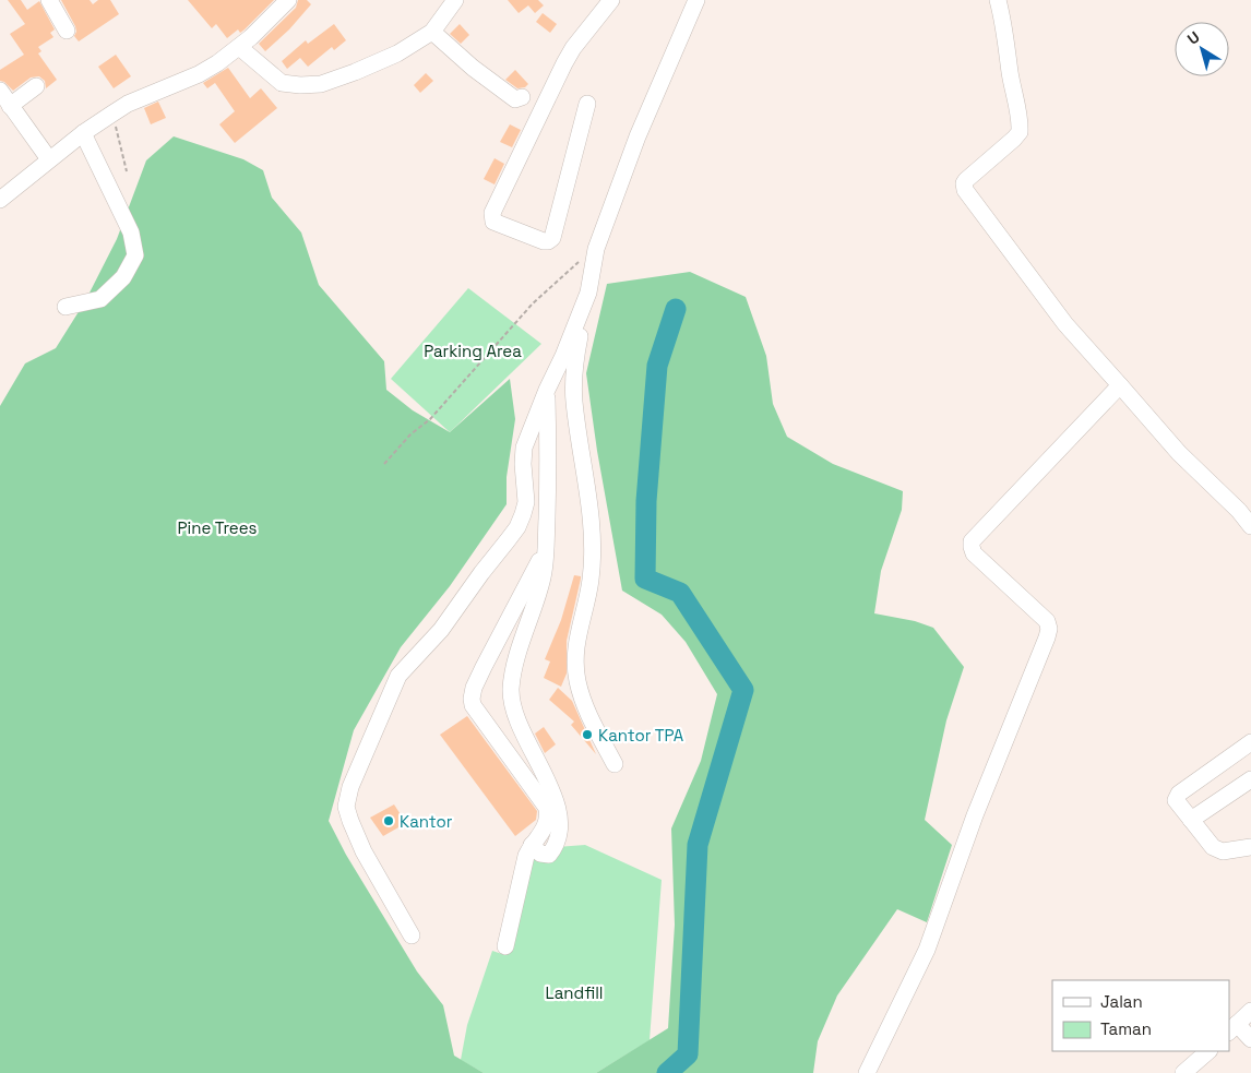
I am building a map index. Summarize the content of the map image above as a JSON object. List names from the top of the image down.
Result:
{
  "parks": ["Parking Area", "Pine Trees", "Landfill"],
  "places": ["Kantor TPA", "Kantor"],
  "legend": ["Jalan", "Taman"],
  "north": "top left"
}
